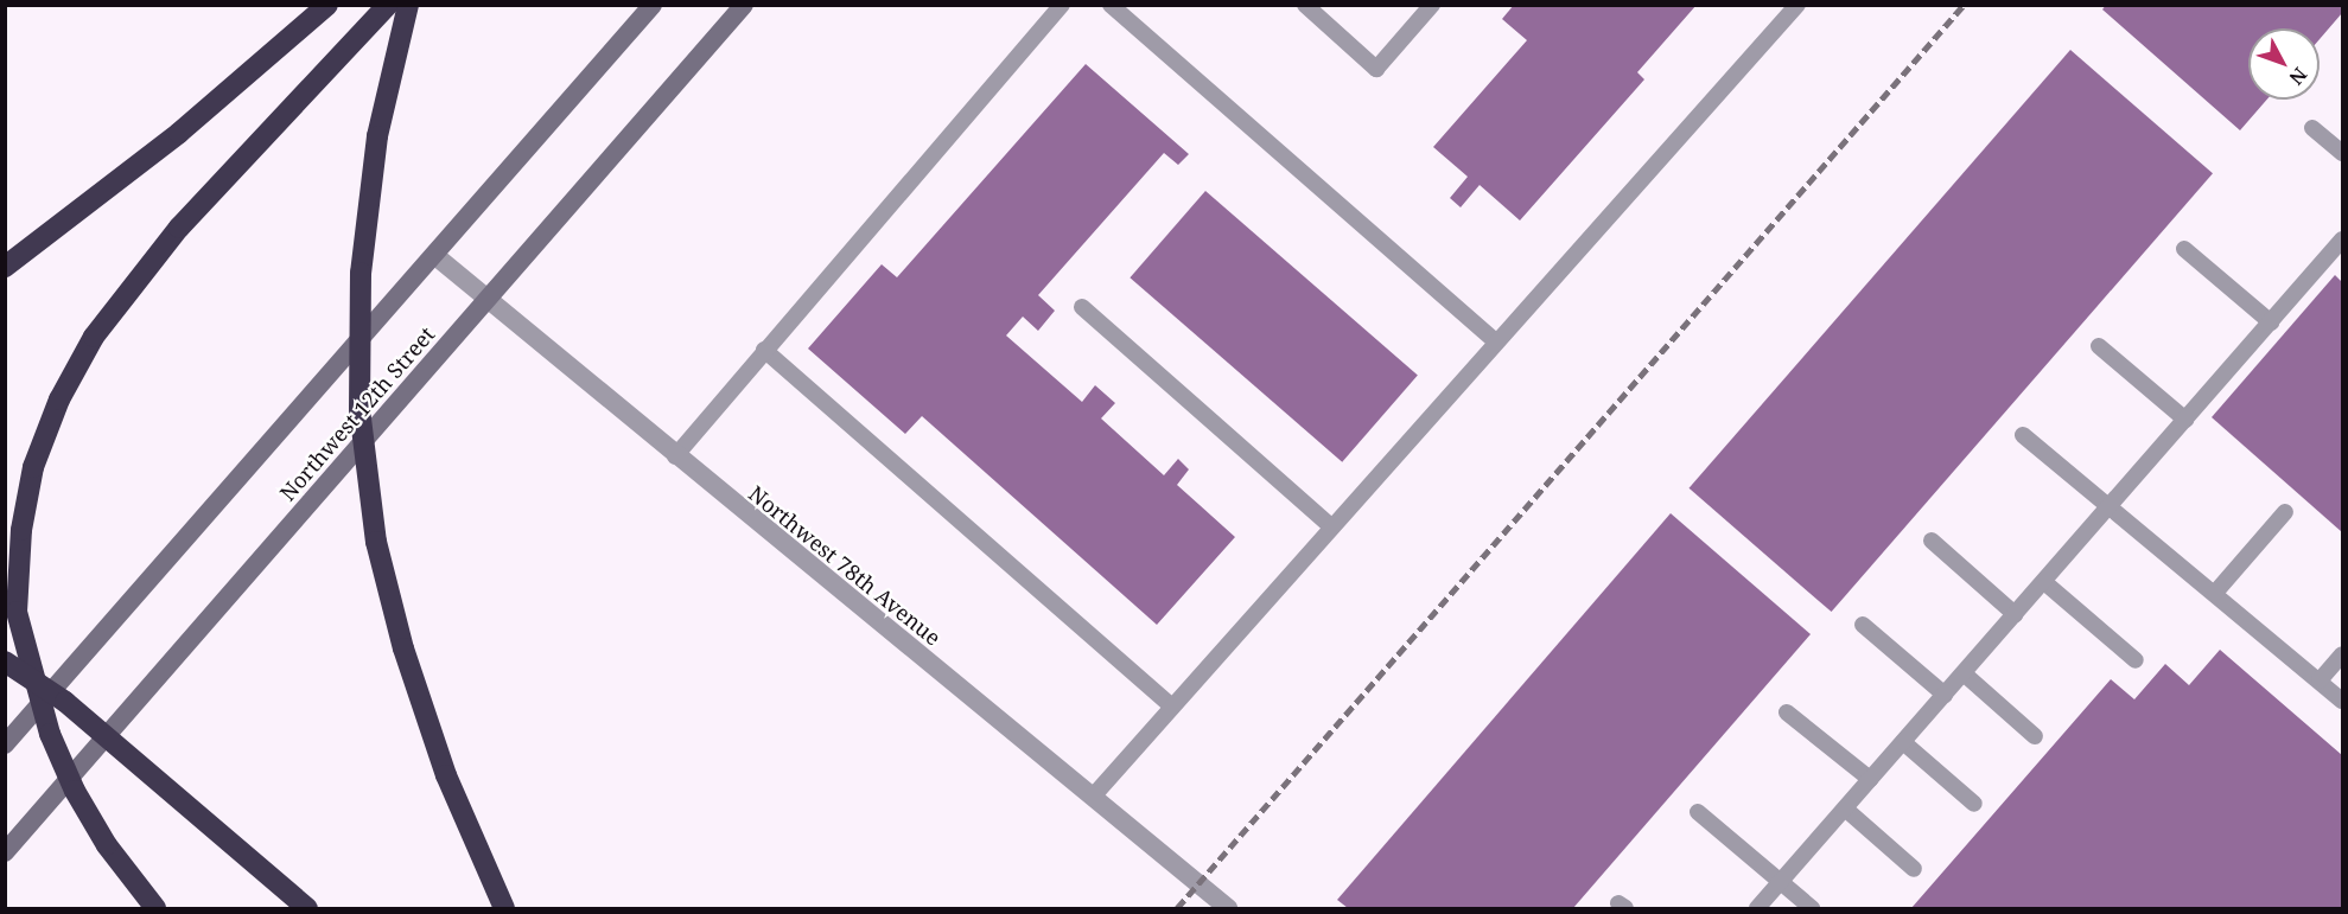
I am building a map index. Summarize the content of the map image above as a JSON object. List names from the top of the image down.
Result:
{
  "streets": {
    "main road": ["Northwest 12th Street"],
    "street": ["Northwest 78th Avenue"]
  },
  "crossings": [
    ["Northwest 12th Street", "Northwest 78th Avenue"]
  ],
  "north": "bottom right"
}
